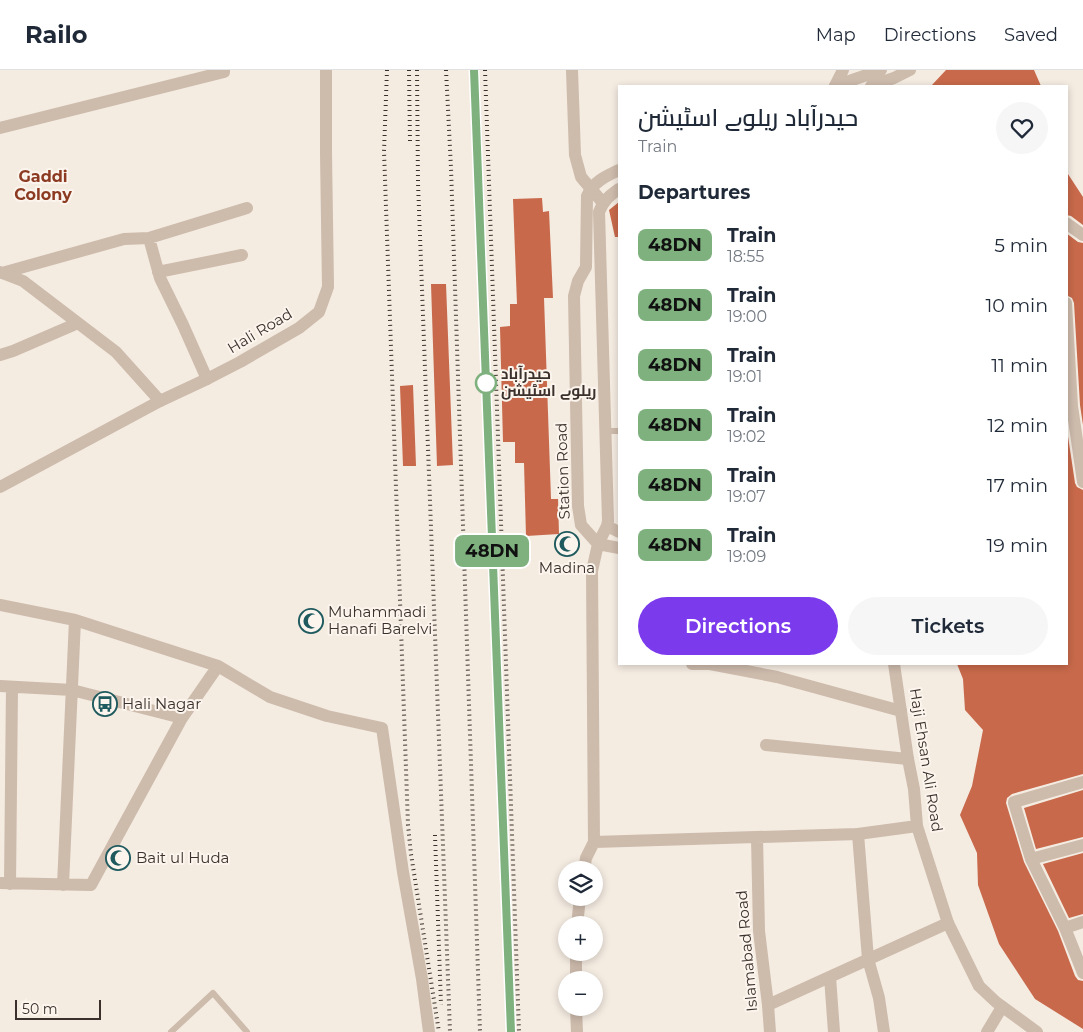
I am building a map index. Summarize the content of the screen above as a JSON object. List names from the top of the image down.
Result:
{
  "streets": {
    "street": [
      "Hali Road",
      "Station Road",
      "Haji Ehsan Ali Road",
      "Islamabad Road"
    ]
  },
  "districts": ["Gaddi Colony"],
  "places": {
    "other": ["حیدرآباد ریلوے اسٹیشن"],
    "mosque": ["Madina", "Muhammadi Hanafi Barelvi", "Bait ul Huda"],
    "bus stop": ["Hali Nagar"]
  },
  "scale_bar": "50 m",
  "page": {
    "header": "Railo",
    "nav": ["Map", "Directions", "Saved"],
    "on_map": "48DN",
    "heading": [
      ["حیدرآباد ریلوے اسٹیشن", "Train"],
      "Departures"
    ],
    "list": [
      {
        "mark": "48DN",
        "name": "Train",
        "note": "18:55",
        "value": "5 min"
      },
      {
        "mark": "48DN",
        "name": "Train",
        "note": "19:00",
        "value": "10 min"
      },
      {
        "mark": "48DN",
        "name": "Train",
        "note": "19:01",
        "value": "11 min"
      },
      {
        "mark": "48DN",
        "name": "Train",
        "note": "19:02",
        "value": "12 min"
      },
      {
        "mark": "48DN",
        "name": "Train",
        "note": "19:07",
        "value": "17 min"
      },
      {
        "mark": "48DN",
        "name": "Train",
        "note": "19:09",
        "value": "19 min"
      }
    ],
    "buttons": ["Directions", "Tickets"],
    "map_buttons": ["+", "−"],
    "scale": "50 m"
  }
}
